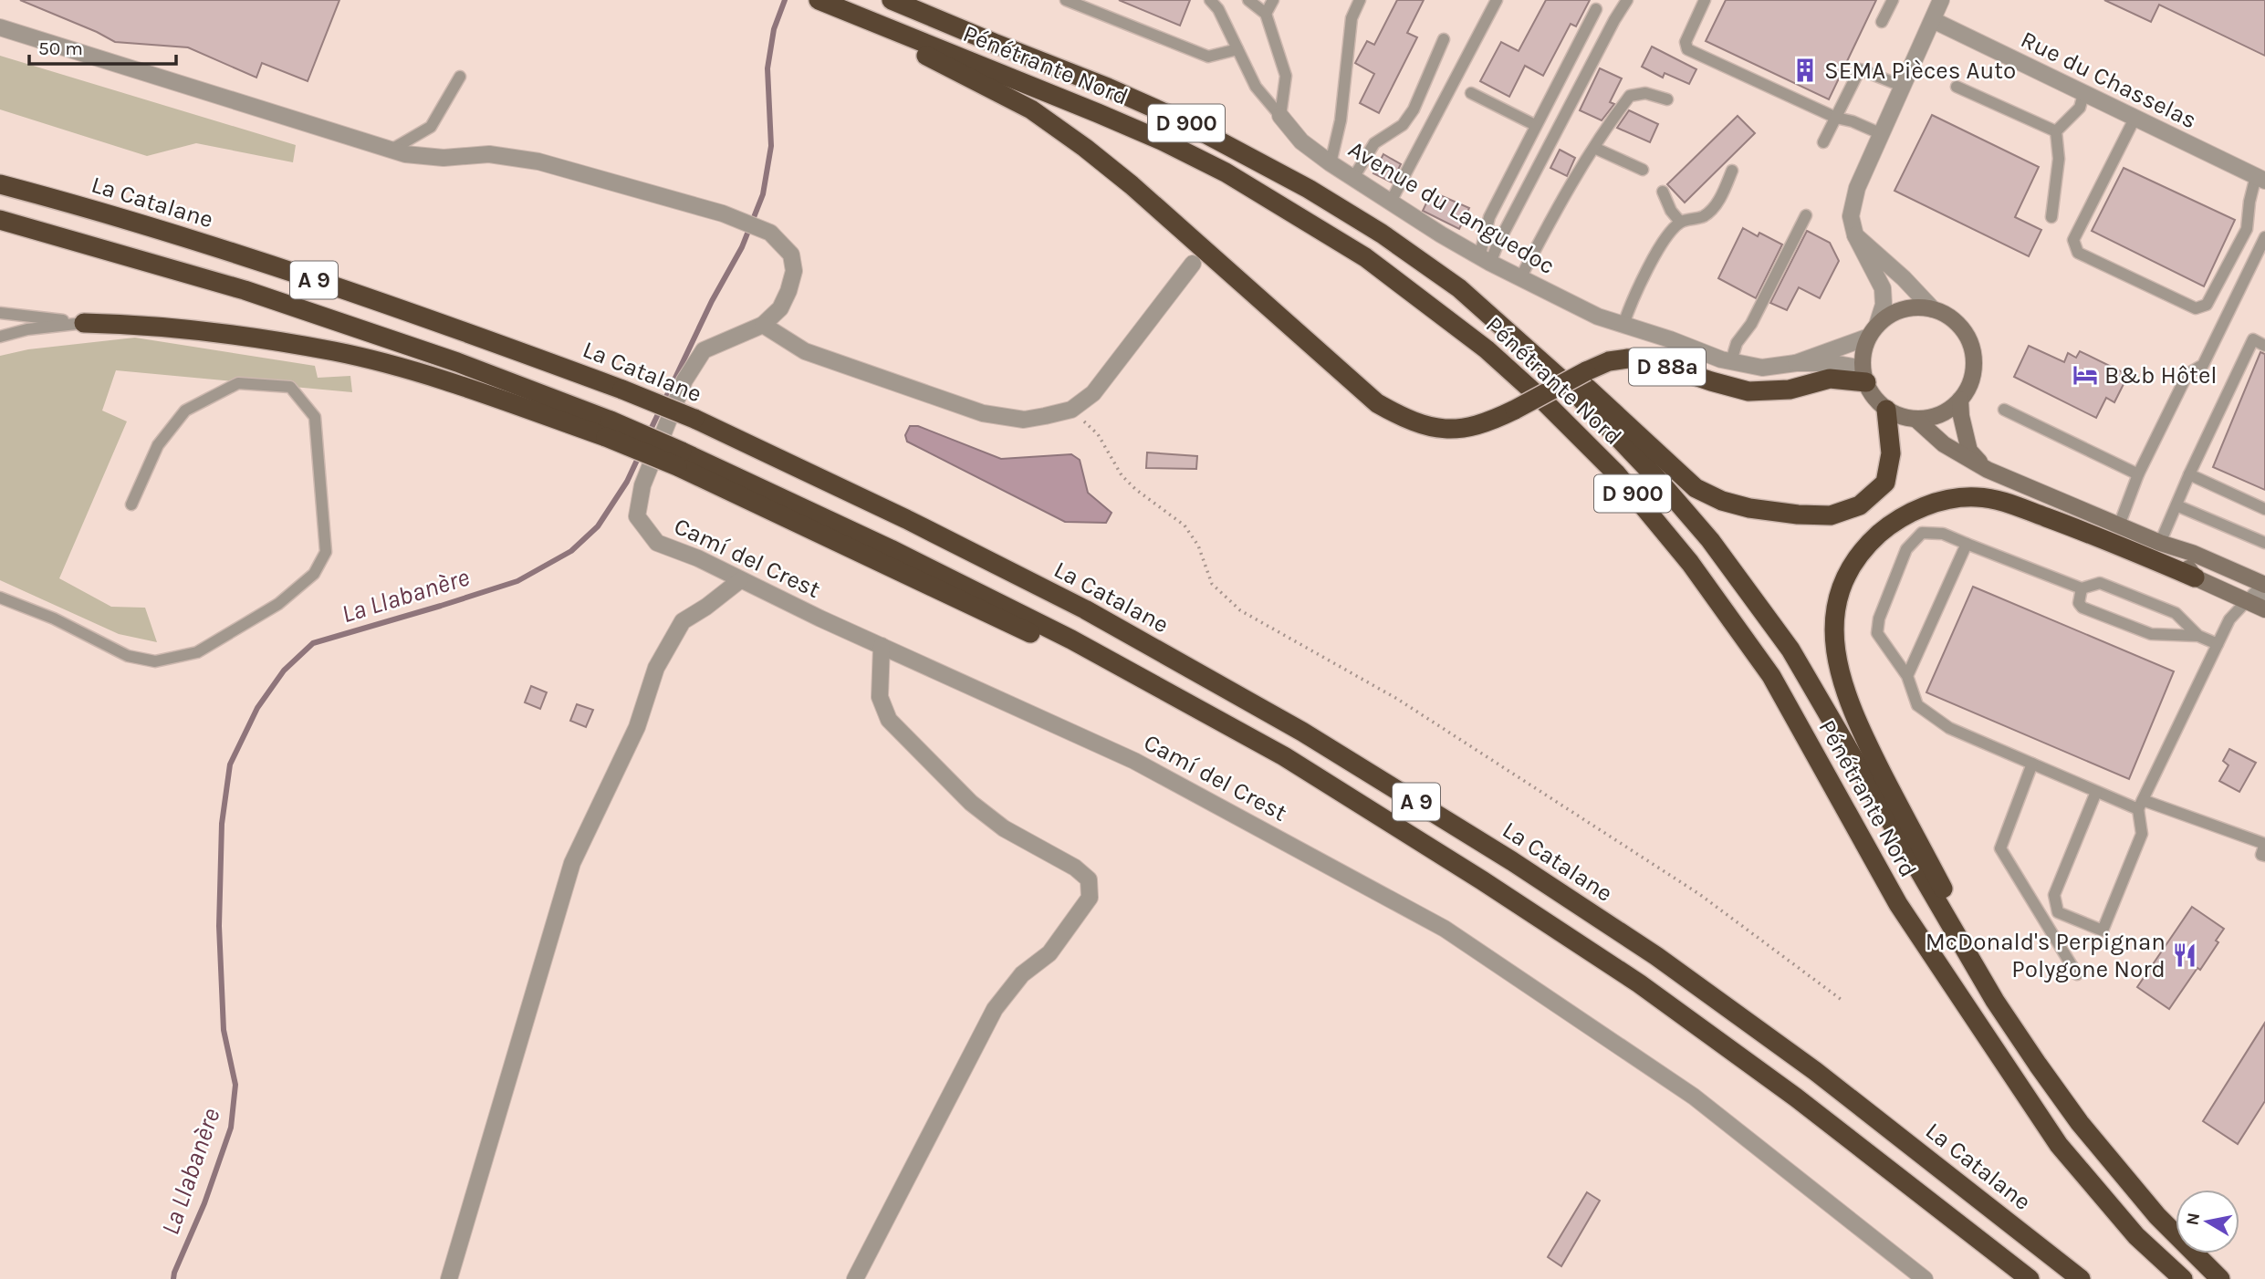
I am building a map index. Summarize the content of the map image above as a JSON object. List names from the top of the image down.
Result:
{
  "streets": {
    "highway": [
      "Pénétrante Nord",
      "D 900",
      "La Catalane",
      "A 9",
      "D 88a"
    ],
    "street": ["Rue du Chasselas", "Avenue du Languedoc", "Camí del Crest"]
  },
  "crossings": [
    ["Pénétrante Nord", "D 88a"],
    ["Avenue du Languedoc", "D 88a"]
  ],
  "water": ["La Llabanère"],
  "places": {
    "building": ["SEMA Pièces Auto"],
    "hotel": ["B&b Hôtel"],
    "restaurant": ["McDonald's Perpignan Polygone Nord"]
  },
  "scale_bar": "50 m",
  "north": "left"
}
